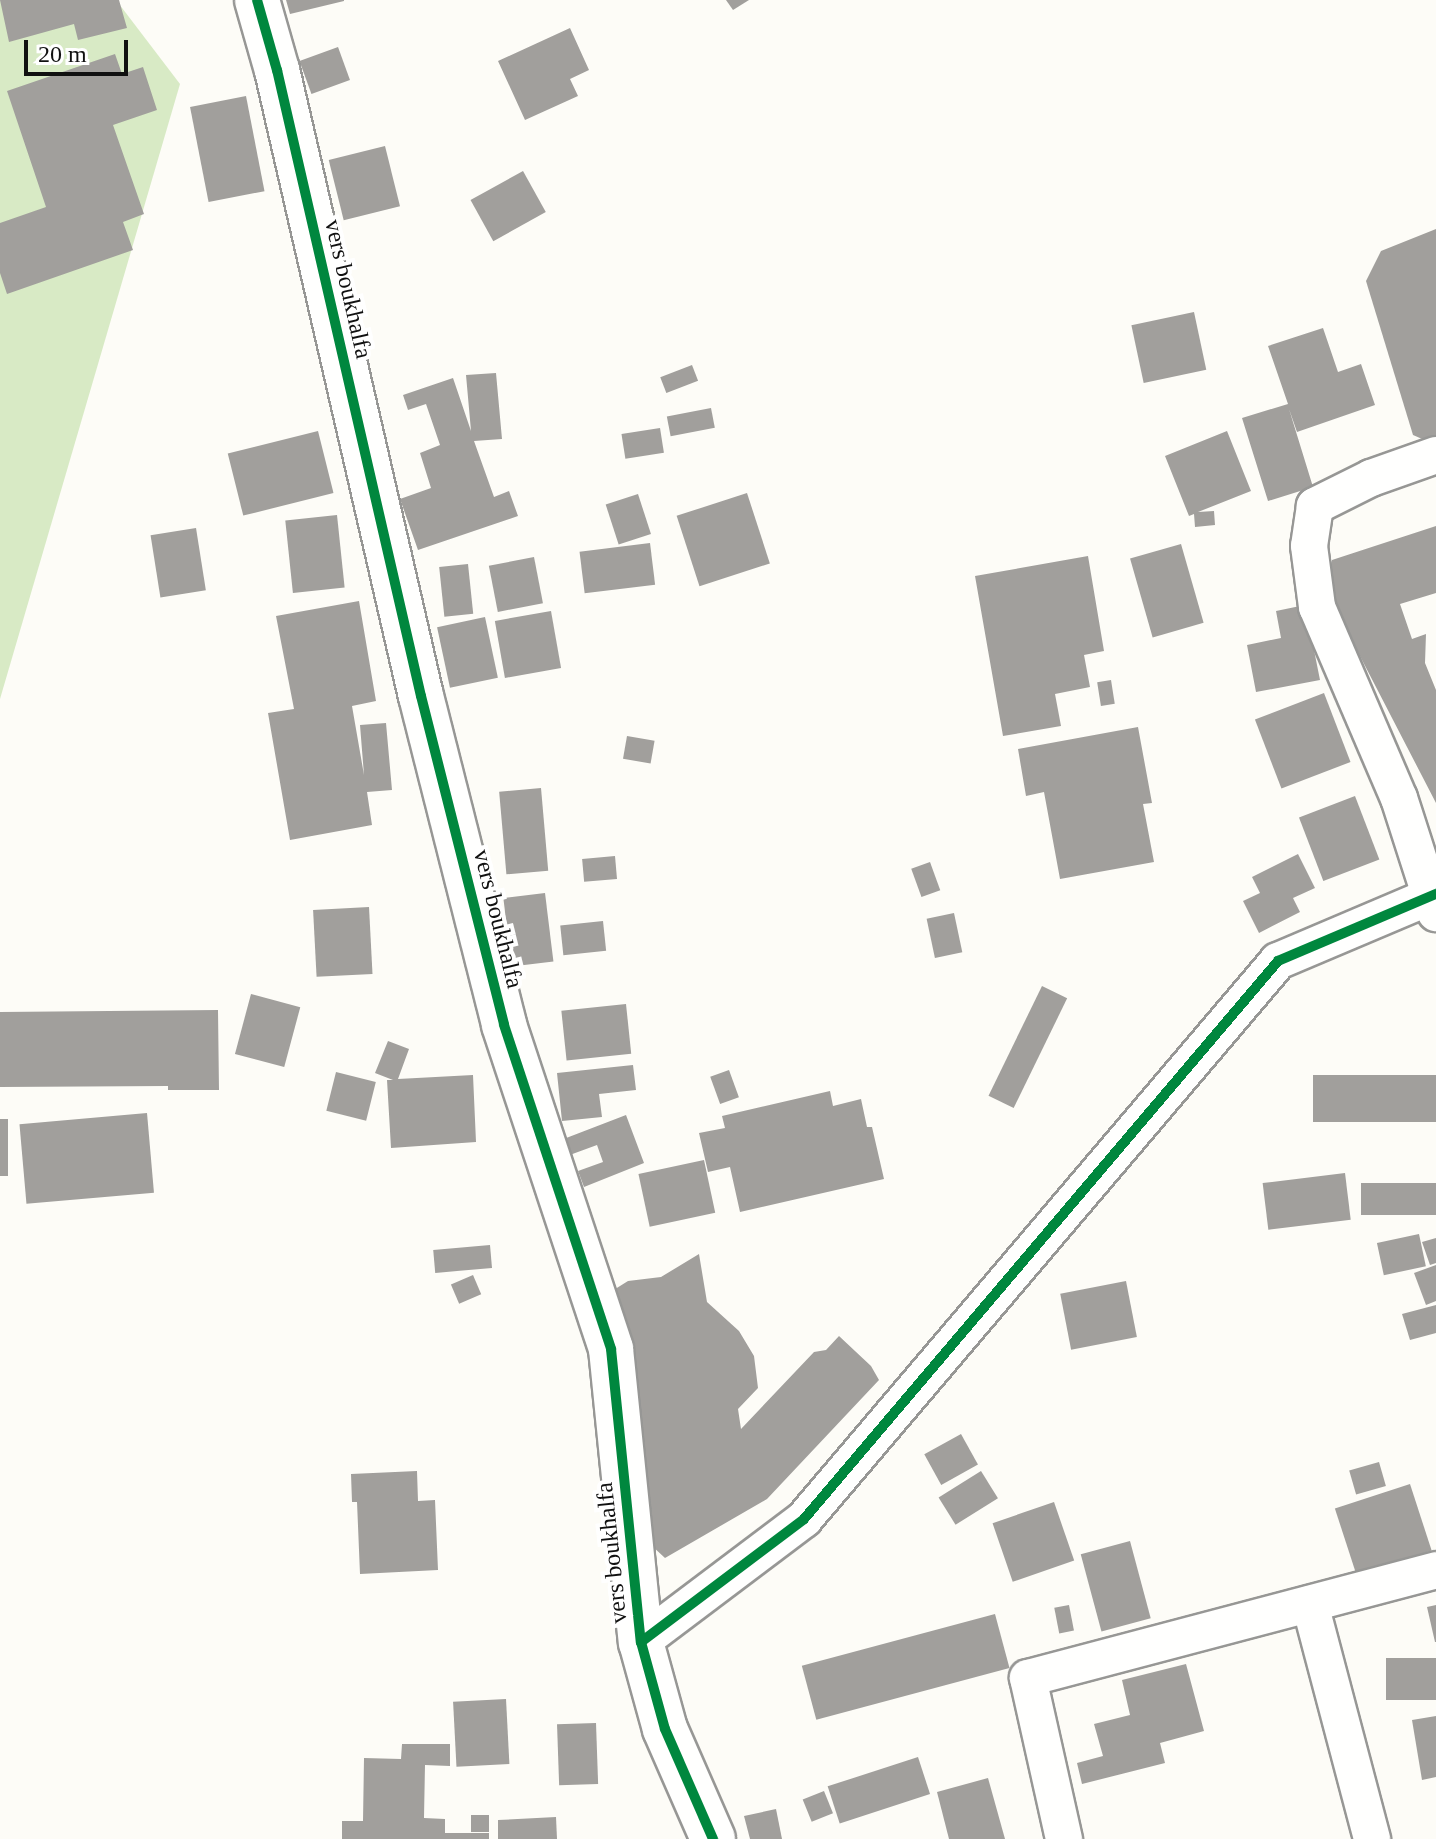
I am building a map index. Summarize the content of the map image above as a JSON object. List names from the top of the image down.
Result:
{
  "streets": {
    "street": ["vers boukhalfa"]
  },
  "scale_bar": "20 m"
}
